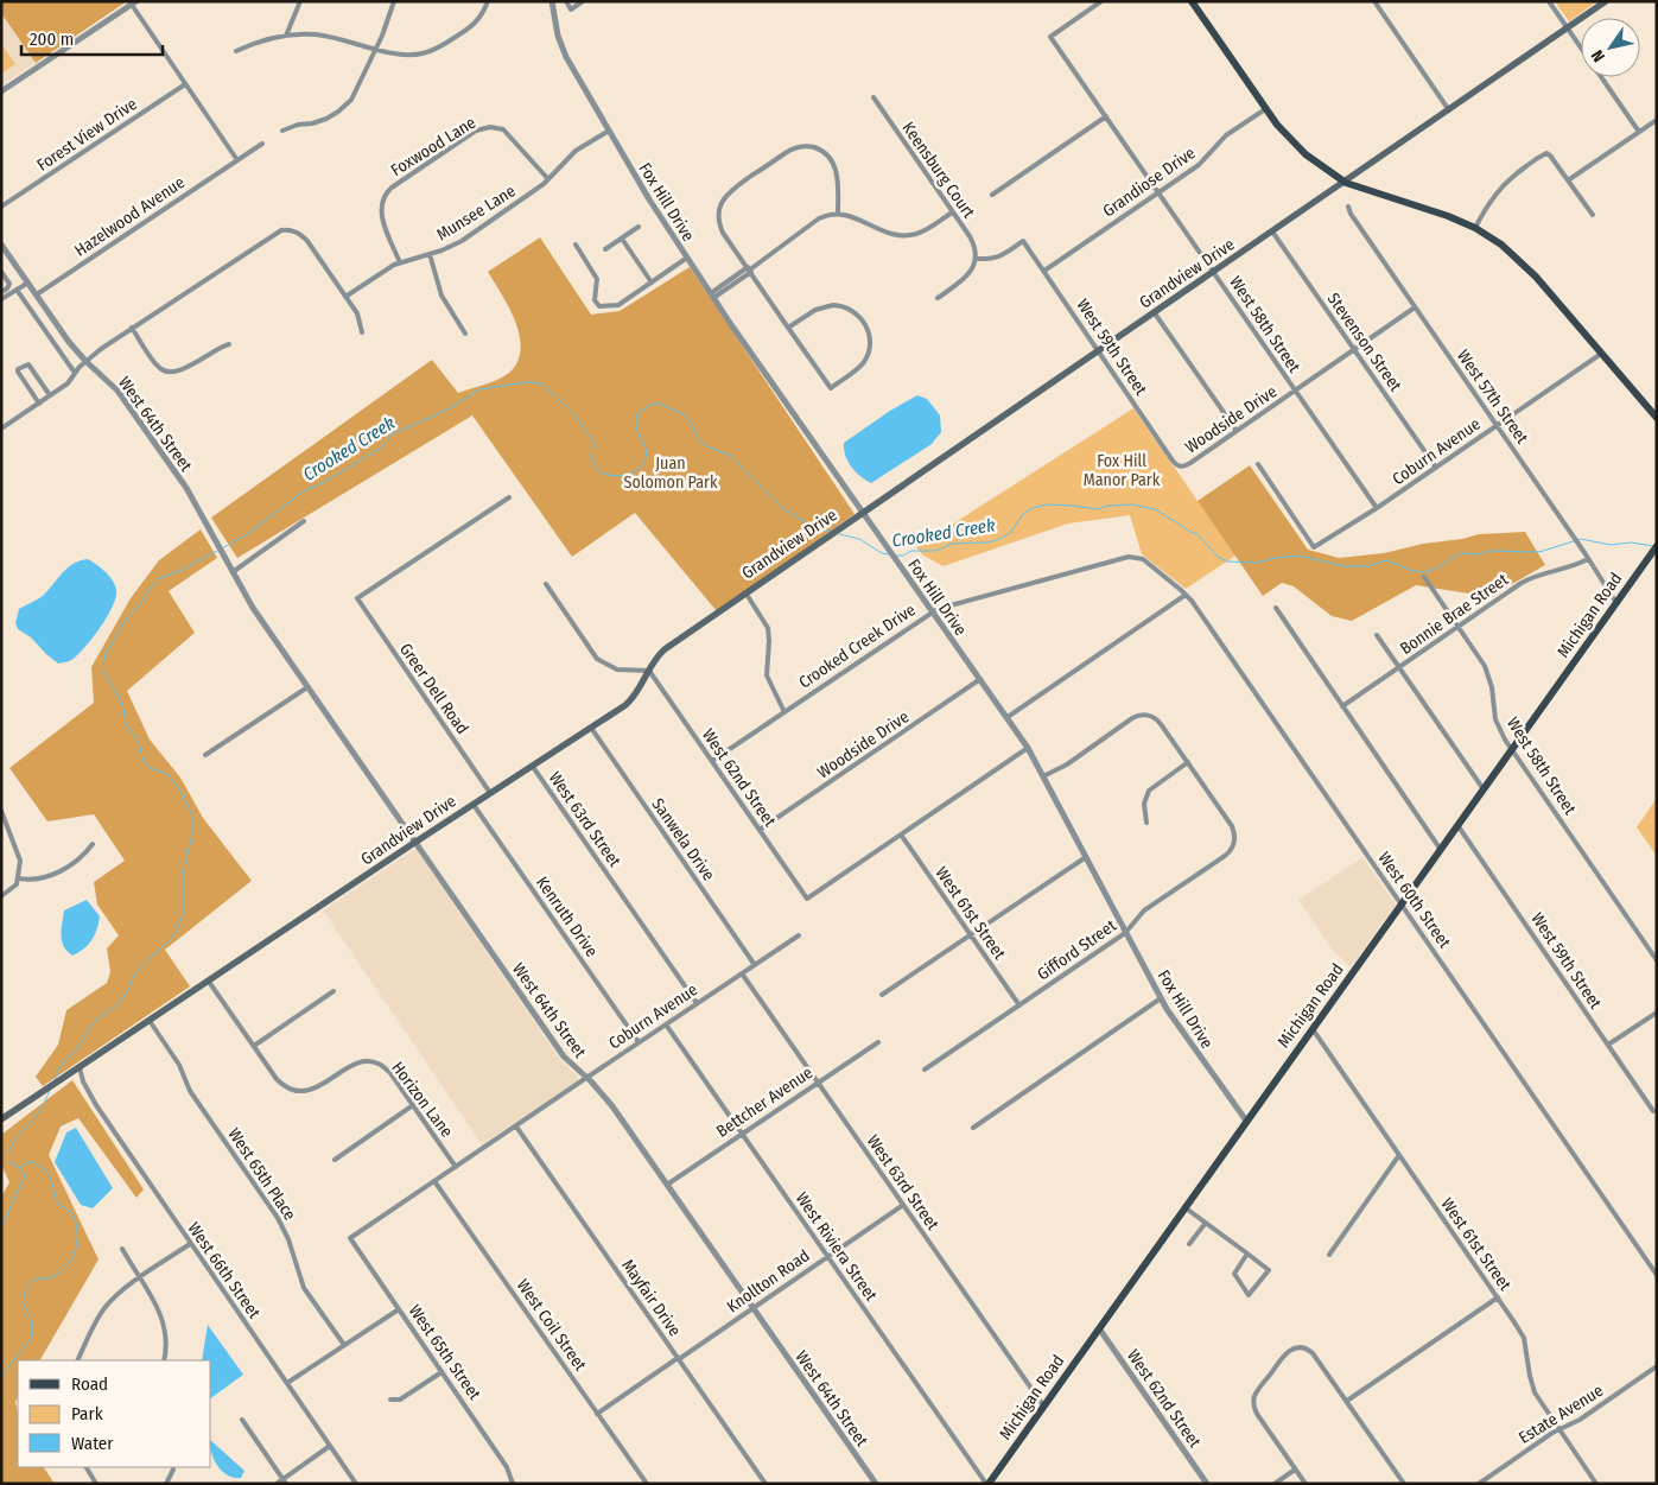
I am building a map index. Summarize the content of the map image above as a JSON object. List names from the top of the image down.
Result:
{
  "streets": {
    "main road": ["Grandview Drive", "Michigan Road"],
    "street": [
      "Forest View Drive",
      "Foxwood Lane",
      "Keensburg Court",
      "Grandiose Drive",
      "Fox Hill Drive",
      "Munsee Lane",
      "Hazelwood Avenue",
      "West 58th Street",
      "Stevenson Street",
      "West 59th Street",
      "West 57th Street",
      "Woodside Drive",
      "West 64th Street",
      "Coburn Avenue",
      "Bonnie Brae Street",
      "Crooked Creek Drive",
      "Greer Dell Road",
      "West 62nd Street",
      "West 63rd Street",
      "Sanwela Drive",
      "West 60th Street",
      "West 61st Street",
      "Kenruth Drive",
      "Gifford Street",
      "Horizon Lane",
      "Bettcher Avenue",
      "West 65th Place",
      "West Riviera Street",
      "West 66th Street",
      "Knollton Road",
      "Mayfair Drive",
      "West Coil Street",
      "West 65th Street",
      "Estate Avenue"
    ]
  },
  "crossings": [
    ["Foxwood Lane", "Munsee Lane"],
    ["Keensburg Court", "West 59th Street"],
    ["Grandiose Drive", "West 58th Street"],
    ["Grandiose Drive", "West 59th Street"],
    ["Fox Hill Drive", "Munsee Lane"],
    ["Fox Hill Drive", "Grandview Drive"],
    ["Fox Hill Drive", "Woodside Drive"],
    ["Fox Hill Drive", "Michigan Road"],
    ["Fox Hill Drive", "Crooked Creek Drive"],
    ["Fox Hill Drive", "Gifford Street"],
    ["Hazelwood Avenue", "West 64th Street"],
    ["Grandview Drive", "West 58th Street"],
    ["Grandview Drive", "Stevenson Street"],
    ["Grandview Drive", "West 59th Street"],
    ["Grandview Drive", "West 64th Street"],
    ["Grandview Drive", "Greer Dell Road"],
    ["Grandview Drive", "West 62nd Street"],
    ["Grandview Drive", "West 63rd Street"],
    ["Grandview Drive", "Sanwela Drive"],
    ["Grandview Drive", "Kenruth Drive"],
    ["Grandview Drive", "Horizon Lane"],
    ["Grandview Drive", "West 65th Place"],
    ["Grandview Drive", "West 66th Street"],
    ["West 58th Street", "Woodside Drive"],
    ["West 58th Street", "Coburn Avenue"],
    ["West 58th Street", "Bonnie Brae Street"],
    ["West 58th Street", "Michigan Road"],
    ["Stevenson Street", "Woodside Drive"],
    ["Stevenson Street", "Coburn Avenue"],
    ["West 59th Street", "Woodside Drive"],
    ["West 59th Street", "Michigan Road"],
    ["West 57th Street", "Woodside Drive"],
    ["West 57th Street", "Coburn Avenue"],
    ["West 57th Street", "Bonnie Brae Street"],
    ["West 57th Street", "Michigan Road"],
    ["Woodside Drive", "West 62nd Street"],
    ["West 64th Street", "Coburn Avenue"],
    ["West 64th Street", "Bettcher Avenue"],
    ["West 64th Street", "Knollton Road"],
    ["Coburn Avenue", "West 63rd Street"],
    ["Coburn Avenue", "Sanwela Drive"],
    ["Coburn Avenue", "Kenruth Drive"],
    ["Coburn Avenue", "Horizon Lane"],
    ["Coburn Avenue", "West Riviera Street"],
    ["Coburn Avenue", "Mayfair Drive"],
    ["Coburn Avenue", "West Coil Street"],
    ["Coburn Avenue", "West 65th Street"],
    ["Michigan Road", "West 62nd Street"],
    ["Michigan Road", "West 63rd Street"],
    ["Michigan Road", "West 60th Street"],
    ["Michigan Road", "West 61st Street"],
    ["Michigan Road", "West Riviera Street"],
    ["Crooked Creek Drive", "West 62nd Street"],
    ["Crooked Creek Drive", "West 60th Street"],
    ["West 62nd Street", "West 61st Street"],
    ["West 63rd Street", "Bettcher Avenue"],
    ["West 63rd Street", "Knollton Road"],
    ["West 61st Street", "Gifford Street"],
    ["West 61st Street", "Estate Avenue"],
    ["Bettcher Avenue", "West Riviera Street"],
    ["West Riviera Street", "Knollton Road"],
    ["Knollton Road", "Mayfair Drive"],
    ["Knollton Road", "West Coil Street"]
  ],
  "water": ["Crooked Creek"],
  "parks": ["Fox Hill Manor Park", "Juan Solomon Park"],
  "legend": ["Road", "Park", "Water"],
  "scale_bar": "200 m",
  "north": "bottom left"
}
